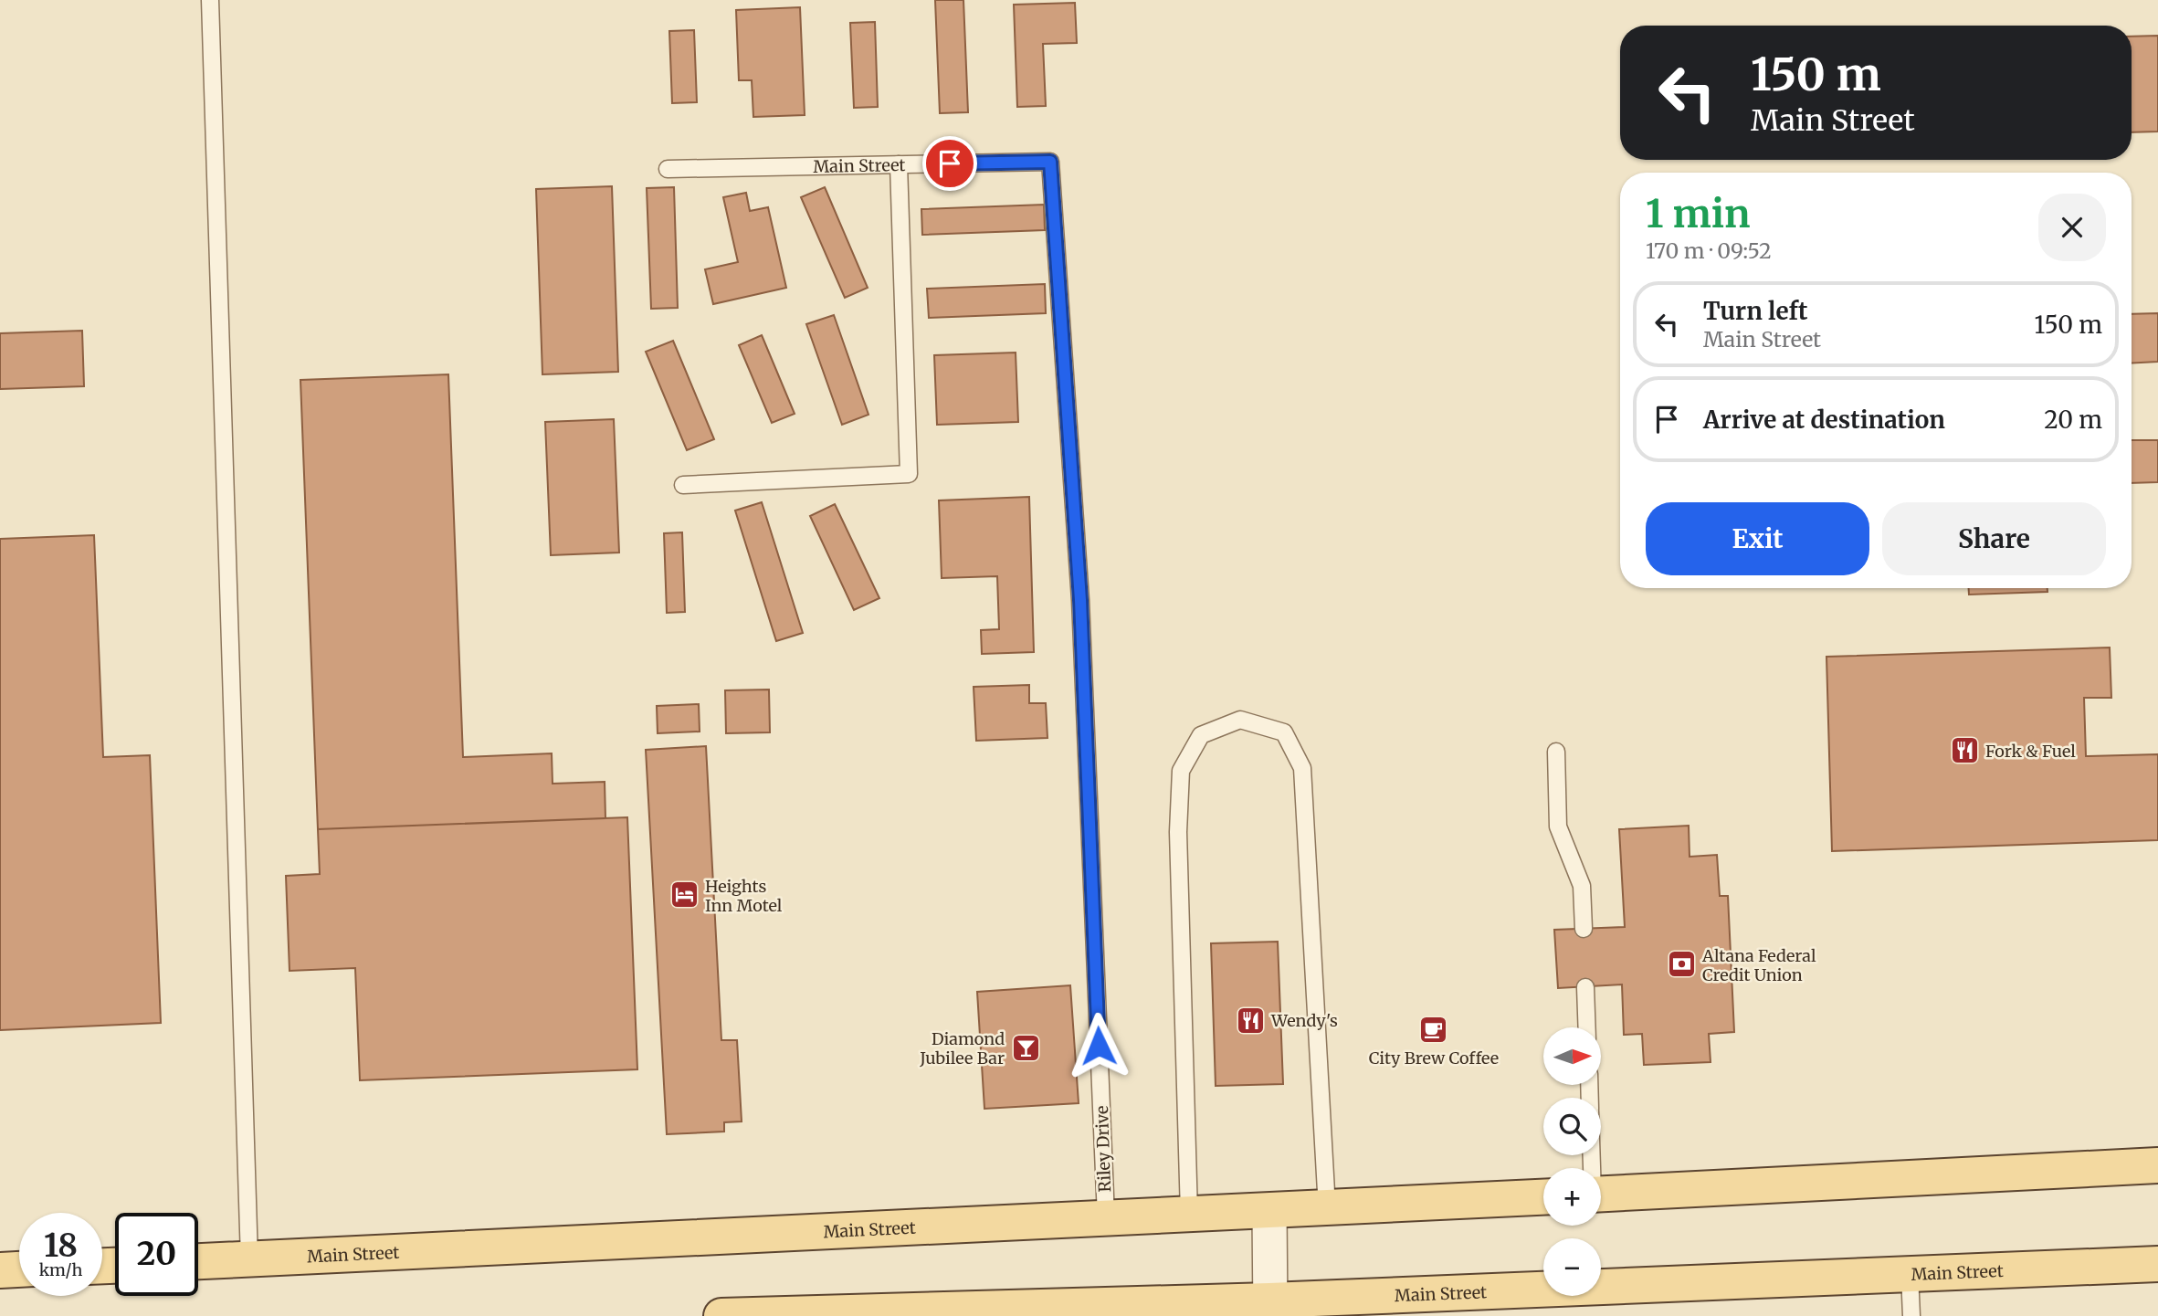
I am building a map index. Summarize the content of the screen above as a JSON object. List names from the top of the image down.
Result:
{
  "streets": {
    "main road": ["Main Street"],
    "lane": ["Riley Drive"]
  },
  "crossings": [
    ["Main Street", "Riley Drive"]
  ],
  "places": {
    "restaurant": ["Fork & Fuel", "Wendy's"],
    "hotel": ["Heights Inn Motel"],
    "bank": ["Altana Federal Credit Union"],
    "cafe": ["City Brew Coffee"],
    "bar": ["Diamond Jubilee Bar"]
  },
  "north": "right",
  "page": {
    "turn": ["150 m", "Main Street"],
    "heading": ["1 min", "170 m · 09:52"],
    "list": [
      {
        "name": "Turn left",
        "note": "Main Street",
        "value": "150 m"
      },
      {
        "name": "Arrive at destination",
        "value": "20 m"
      }
    ],
    "buttons": ["Exit", "Share"],
    "map_buttons": ["+", "−"],
    "speed": "18 km/h",
    "limit": "20"
  }
}
